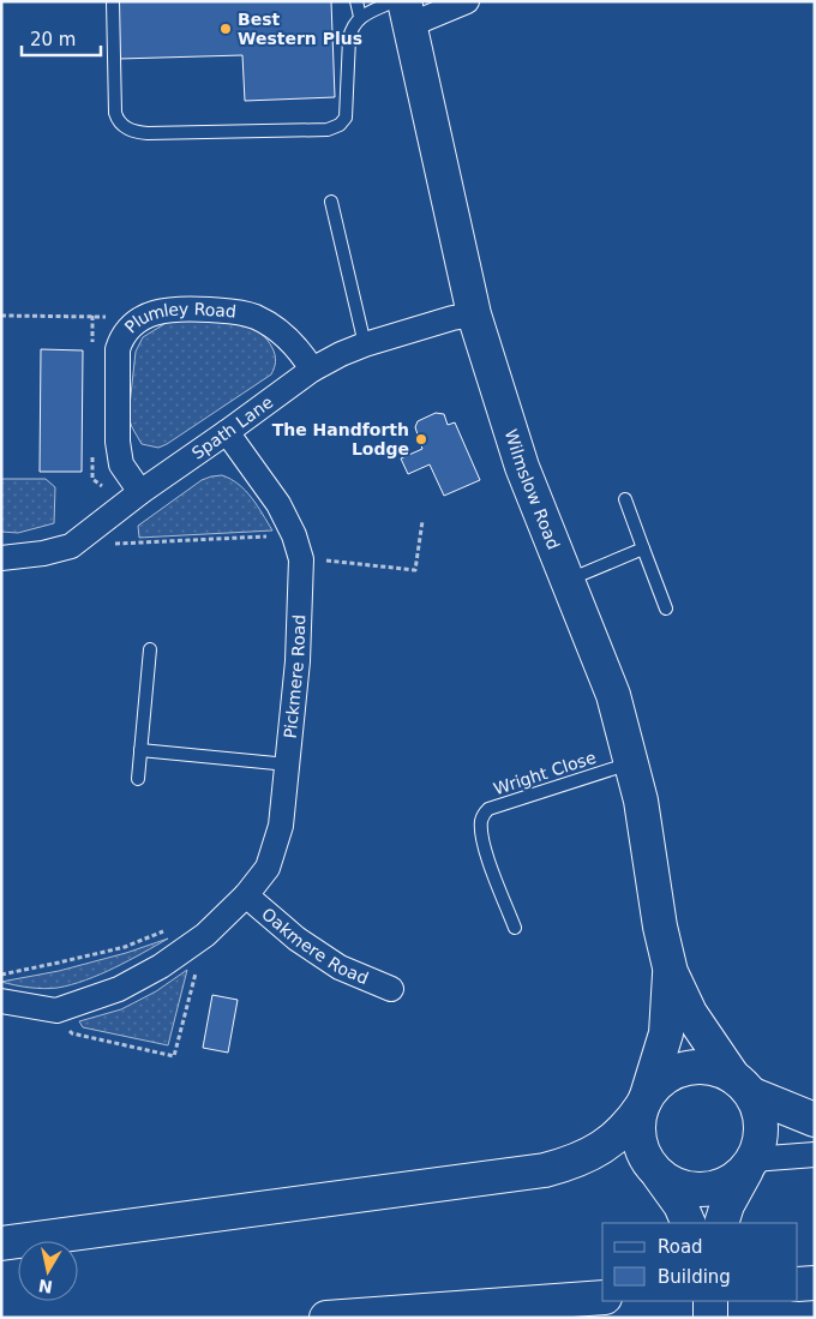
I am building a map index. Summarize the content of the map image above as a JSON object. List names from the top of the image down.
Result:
{
  "streets": {
    "main road": ["Wilmslow Road"],
    "street": [
      "Plumley Road",
      "Spath Lane",
      "Pickmere Road",
      "Oakmere Road"
    ],
    "lane": ["Wright Close"]
  },
  "crossings": [
    ["Plumley Road", "Spath Lane"],
    ["Spath Lane", "Wilmslow Road"],
    ["Spath Lane", "Pickmere Road"],
    ["Wilmslow Road", "Wright Close"],
    ["Pickmere Road", "Oakmere Road"]
  ],
  "places": ["Best Western Plus", "The Handforth Lodge"],
  "legend": ["Road", "Building"],
  "scale_bar": "20 m",
  "north": "bottom"
}
